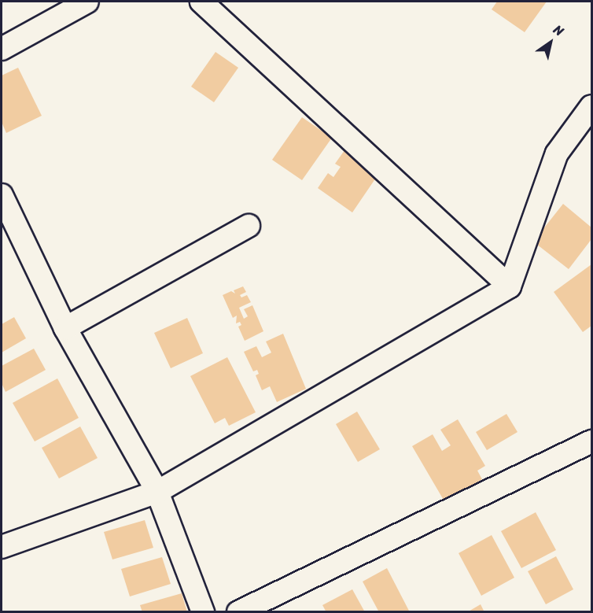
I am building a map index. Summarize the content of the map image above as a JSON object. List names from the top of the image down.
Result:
{
  "north": "top right"
}
